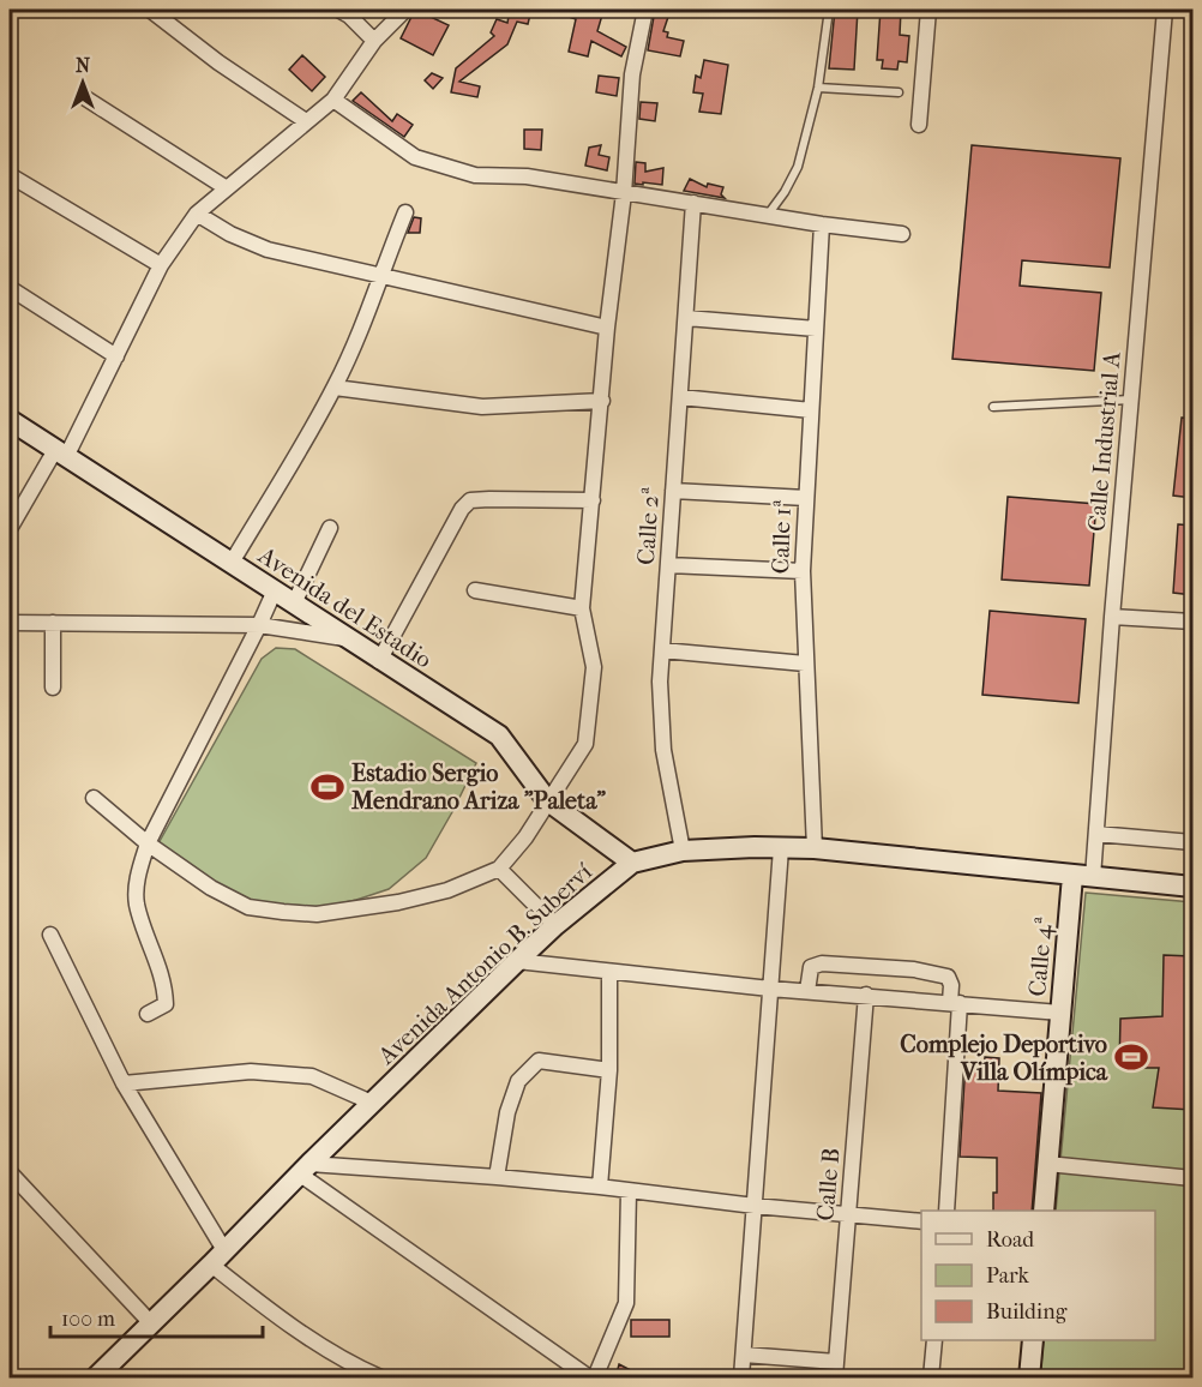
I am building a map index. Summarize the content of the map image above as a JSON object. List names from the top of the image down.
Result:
{
  "streets": {
    "main road": ["Avenida del Estadio", "Calle 4ª", "Avenida Antonio B. Suberví"],
    "street": [
      "Calle Industrial A",
      "Calle 2ª",
      "Calle 1ª",
      "Calle B"
    ]
  },
  "crossings": [
    ["Calle Industrial A", "Avenida Antonio B. Suberví"],
    ["Calle 2ª", "Avenida Antonio B. Suberví"],
    ["Calle 1ª", "Avenida Antonio B. Suberví"],
    ["Avenida del Estadio", "Avenida Antonio B. Suberví"],
    ["Calle 4ª", "Avenida Antonio B. Suberví"]
  ],
  "places": {
    "sports": ["Estadio Sergio Mendrano Ariza \"Paleta\"", "Complejo Deportivo Villa Olímpica"]
  },
  "legend": ["Road", "Park", "Building"],
  "scale_bar": "100 m",
  "north": "top"
}
